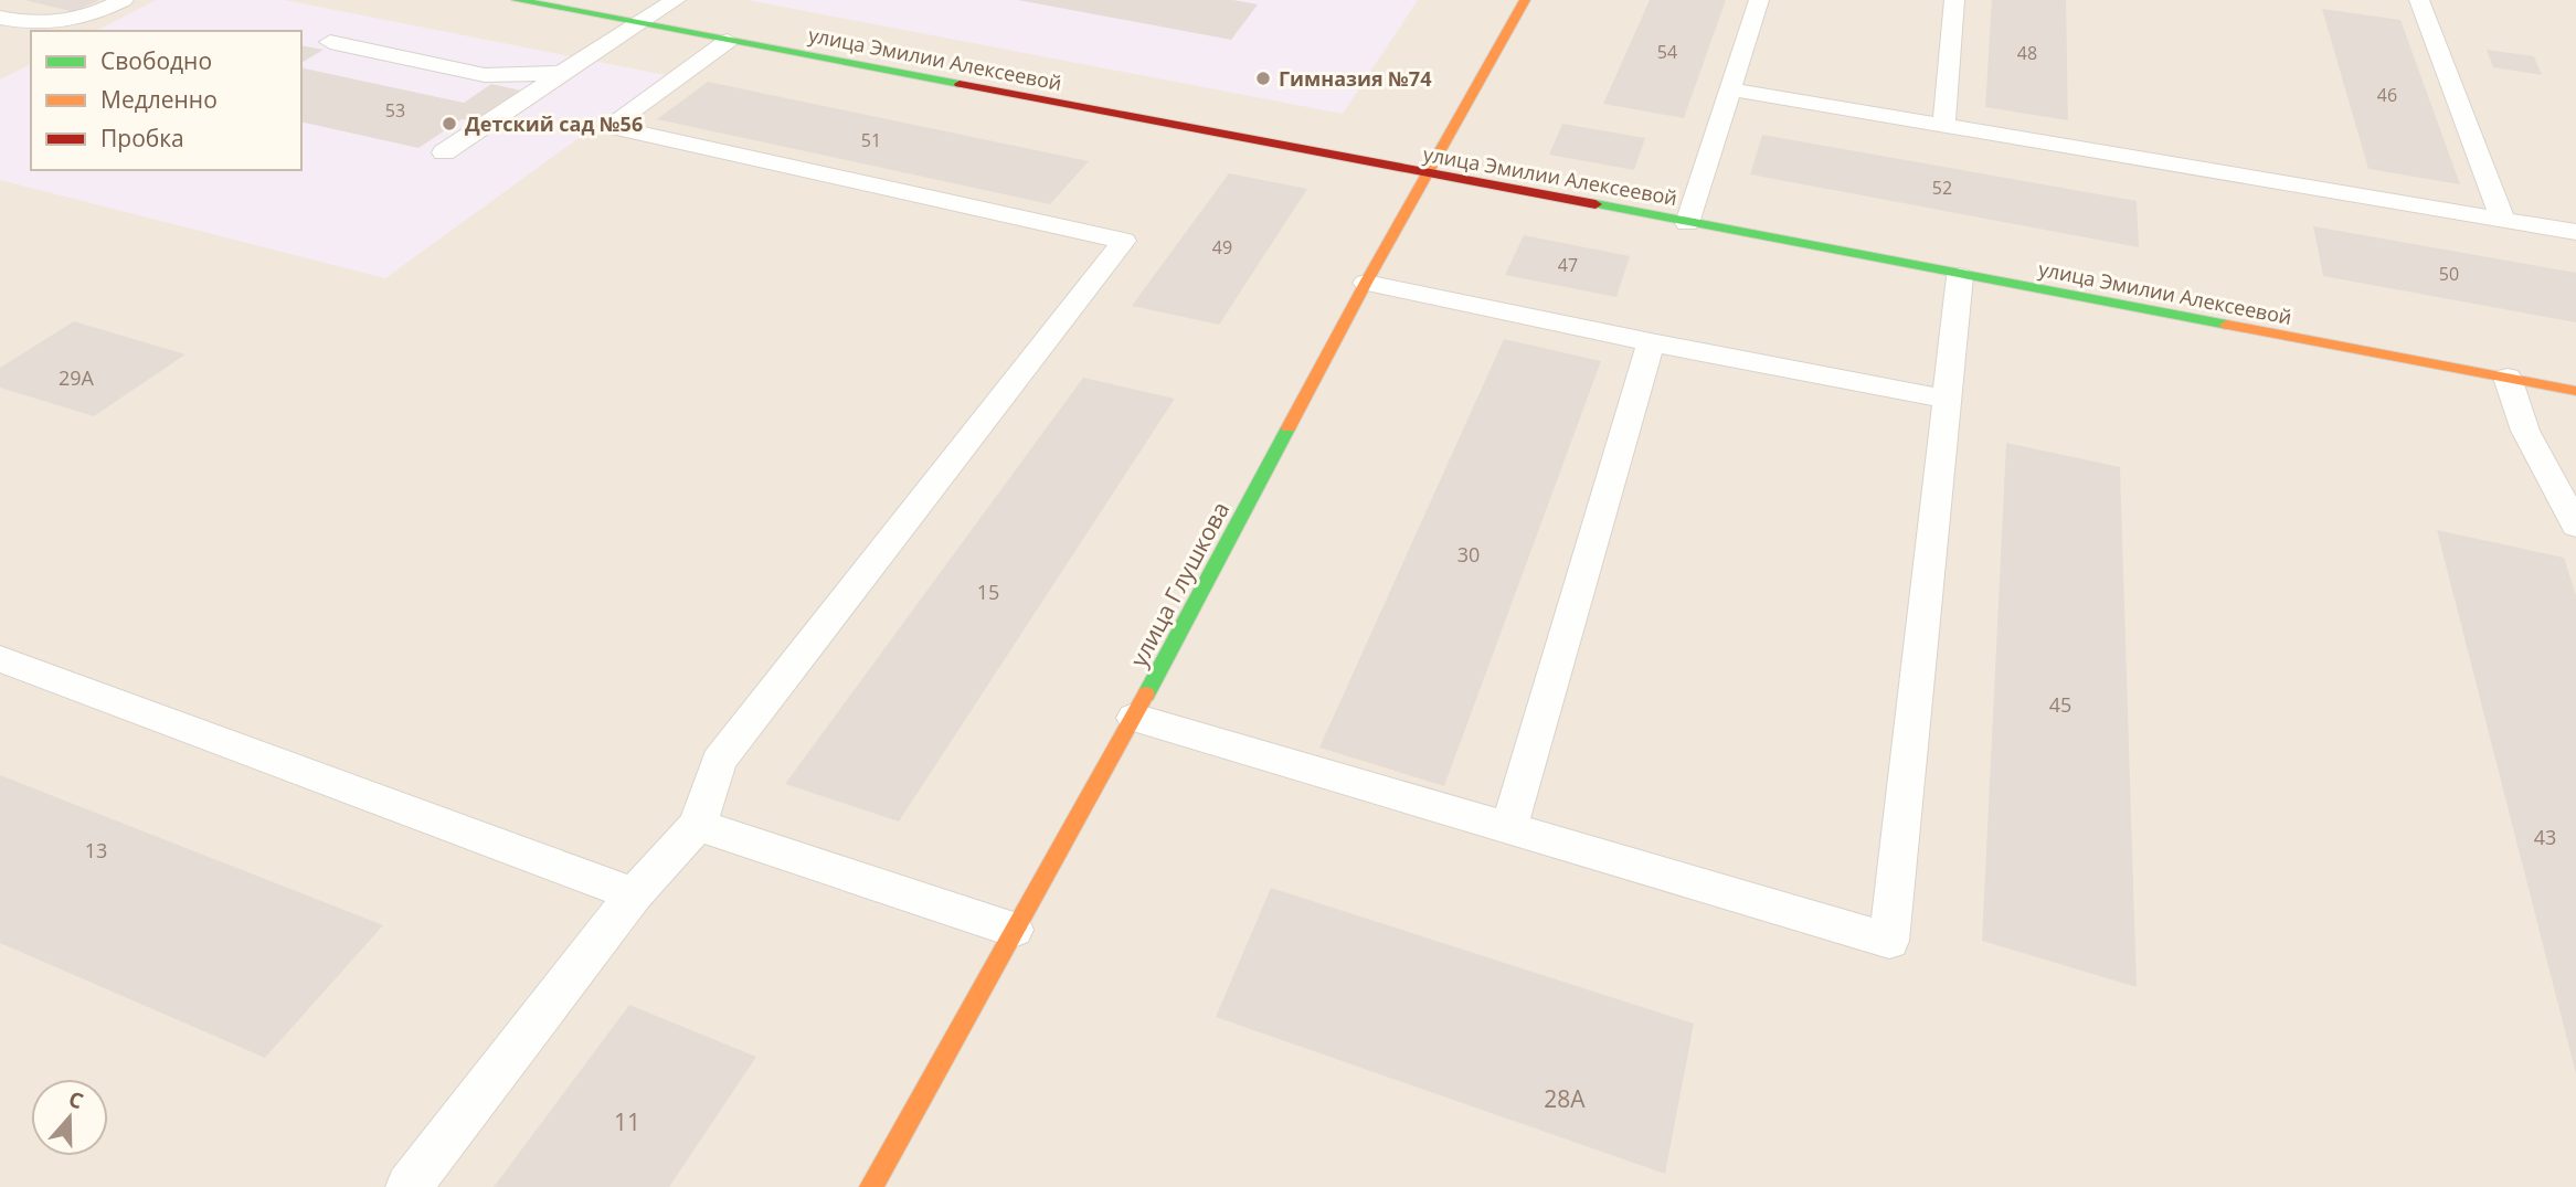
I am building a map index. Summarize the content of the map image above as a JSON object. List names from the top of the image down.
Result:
{
  "streets": {
    "street": ["улица Эмилии Алексеевой", "улица Глушкова"]
  },
  "crossings": [
    ["улица Эмилии Алексеевой", "улица Глушкова"]
  ],
  "places": ["Гимназия №74", "Детский сад №56"],
  "house_numbers": [
    "54",
    "48",
    "46",
    "53",
    "51",
    "52",
    "49",
    "47",
    "50",
    "29А",
    "30",
    "15",
    "45",
    "43",
    "13",
    "28А",
    "11"
  ],
  "legend": ["Свободно", "Медленно", "Пробка"],
  "north": "top"
}
